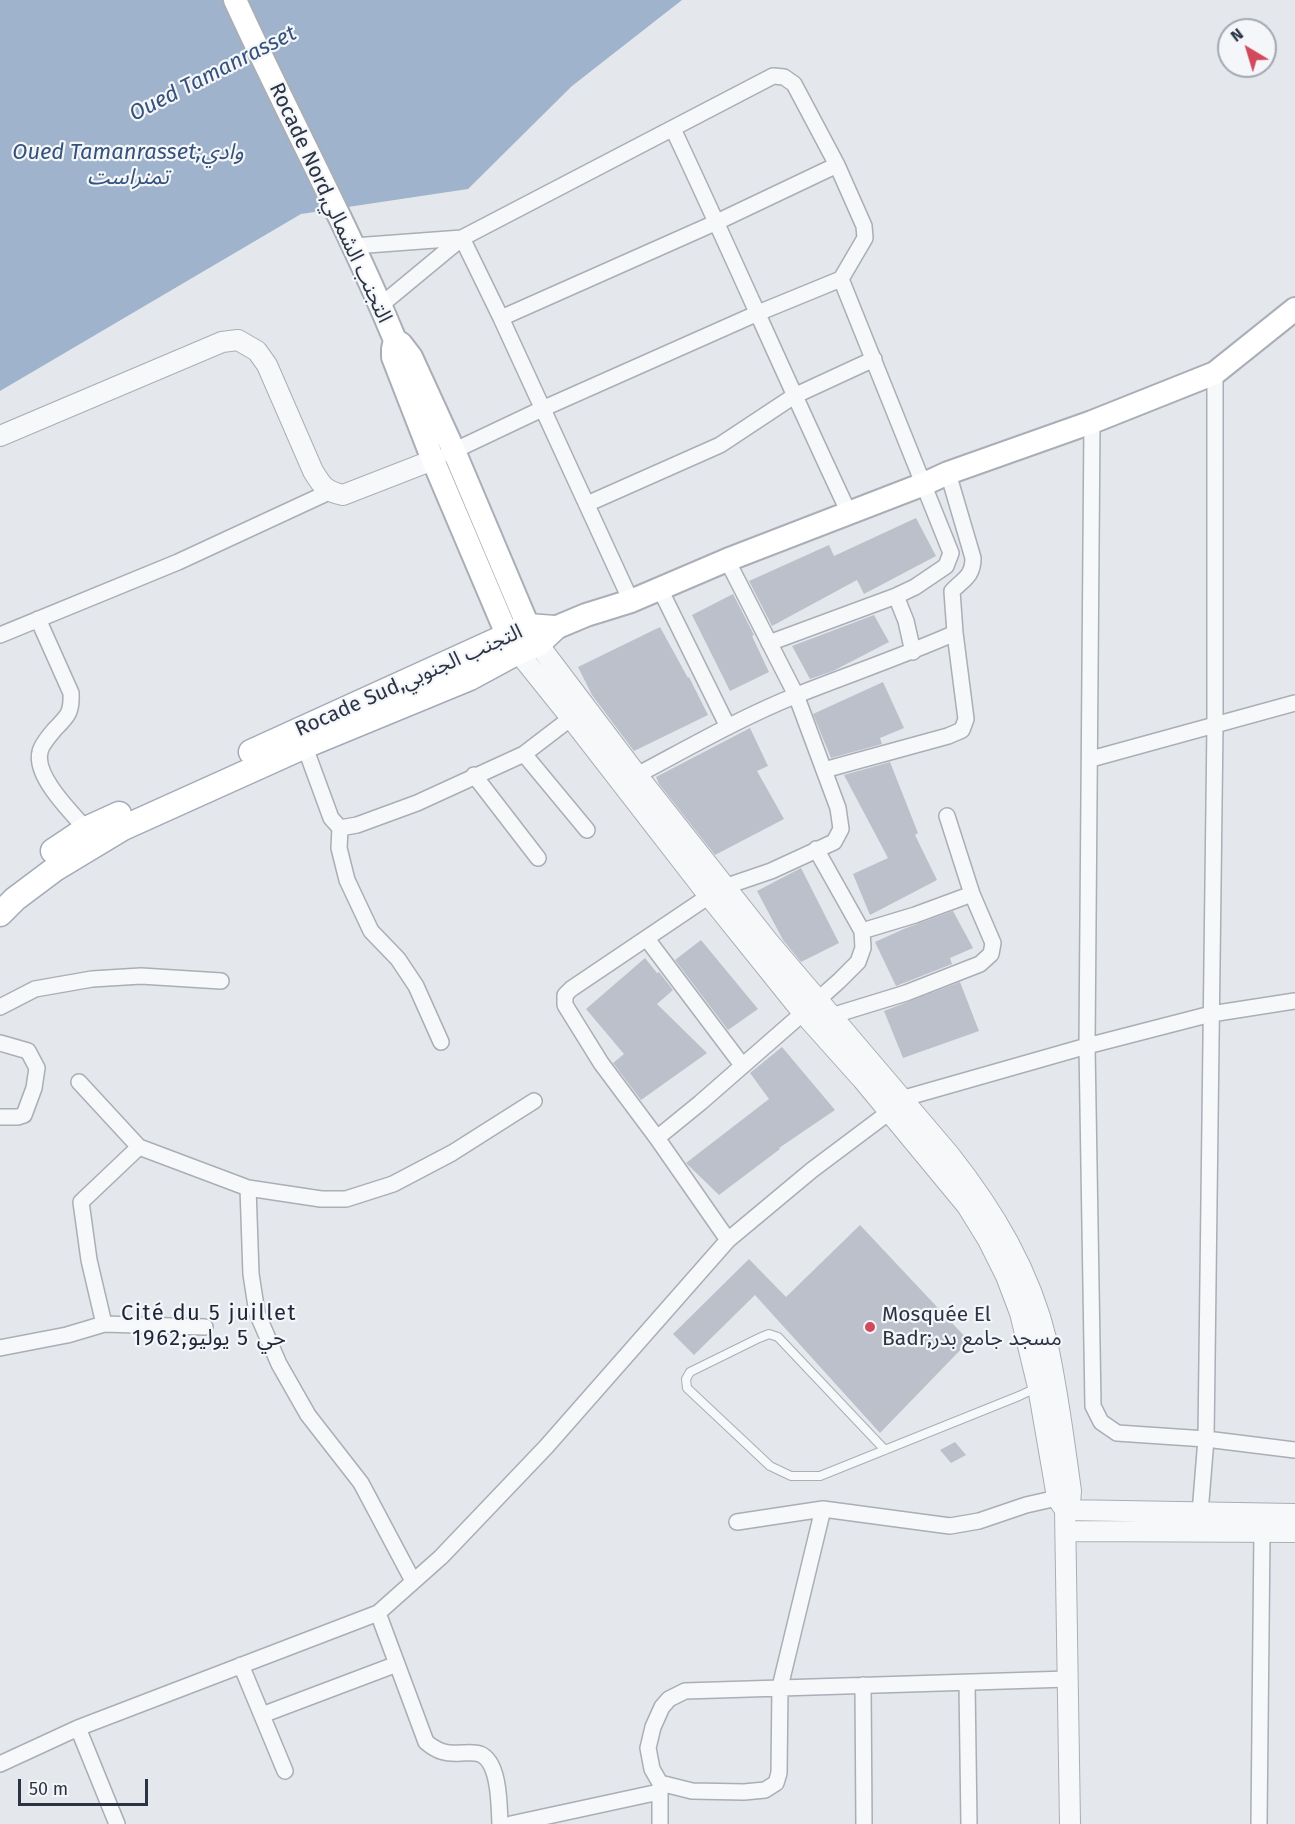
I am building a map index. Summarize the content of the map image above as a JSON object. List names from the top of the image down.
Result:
{
  "streets": {
    "main road": ["Rocade Nord,التجنب الشمالي", "Rocade Sud,التجنب الجنوبي"]
  },
  "crossings": [
    ["Rocade Nord,التجنب الشمالي", "Rocade Sud,التجنب الجنوبي"]
  ],
  "districts": ["Cité du 5 juillet 1962;حي 5 يوليو"],
  "water": ["Oued Tamanrasset", "Oued Tamanrasset;وادي تمنراست"],
  "places": ["Mosquée El Badr;مسجد جامع بدر"],
  "scale_bar": "50 m",
  "north": "top left"
}
